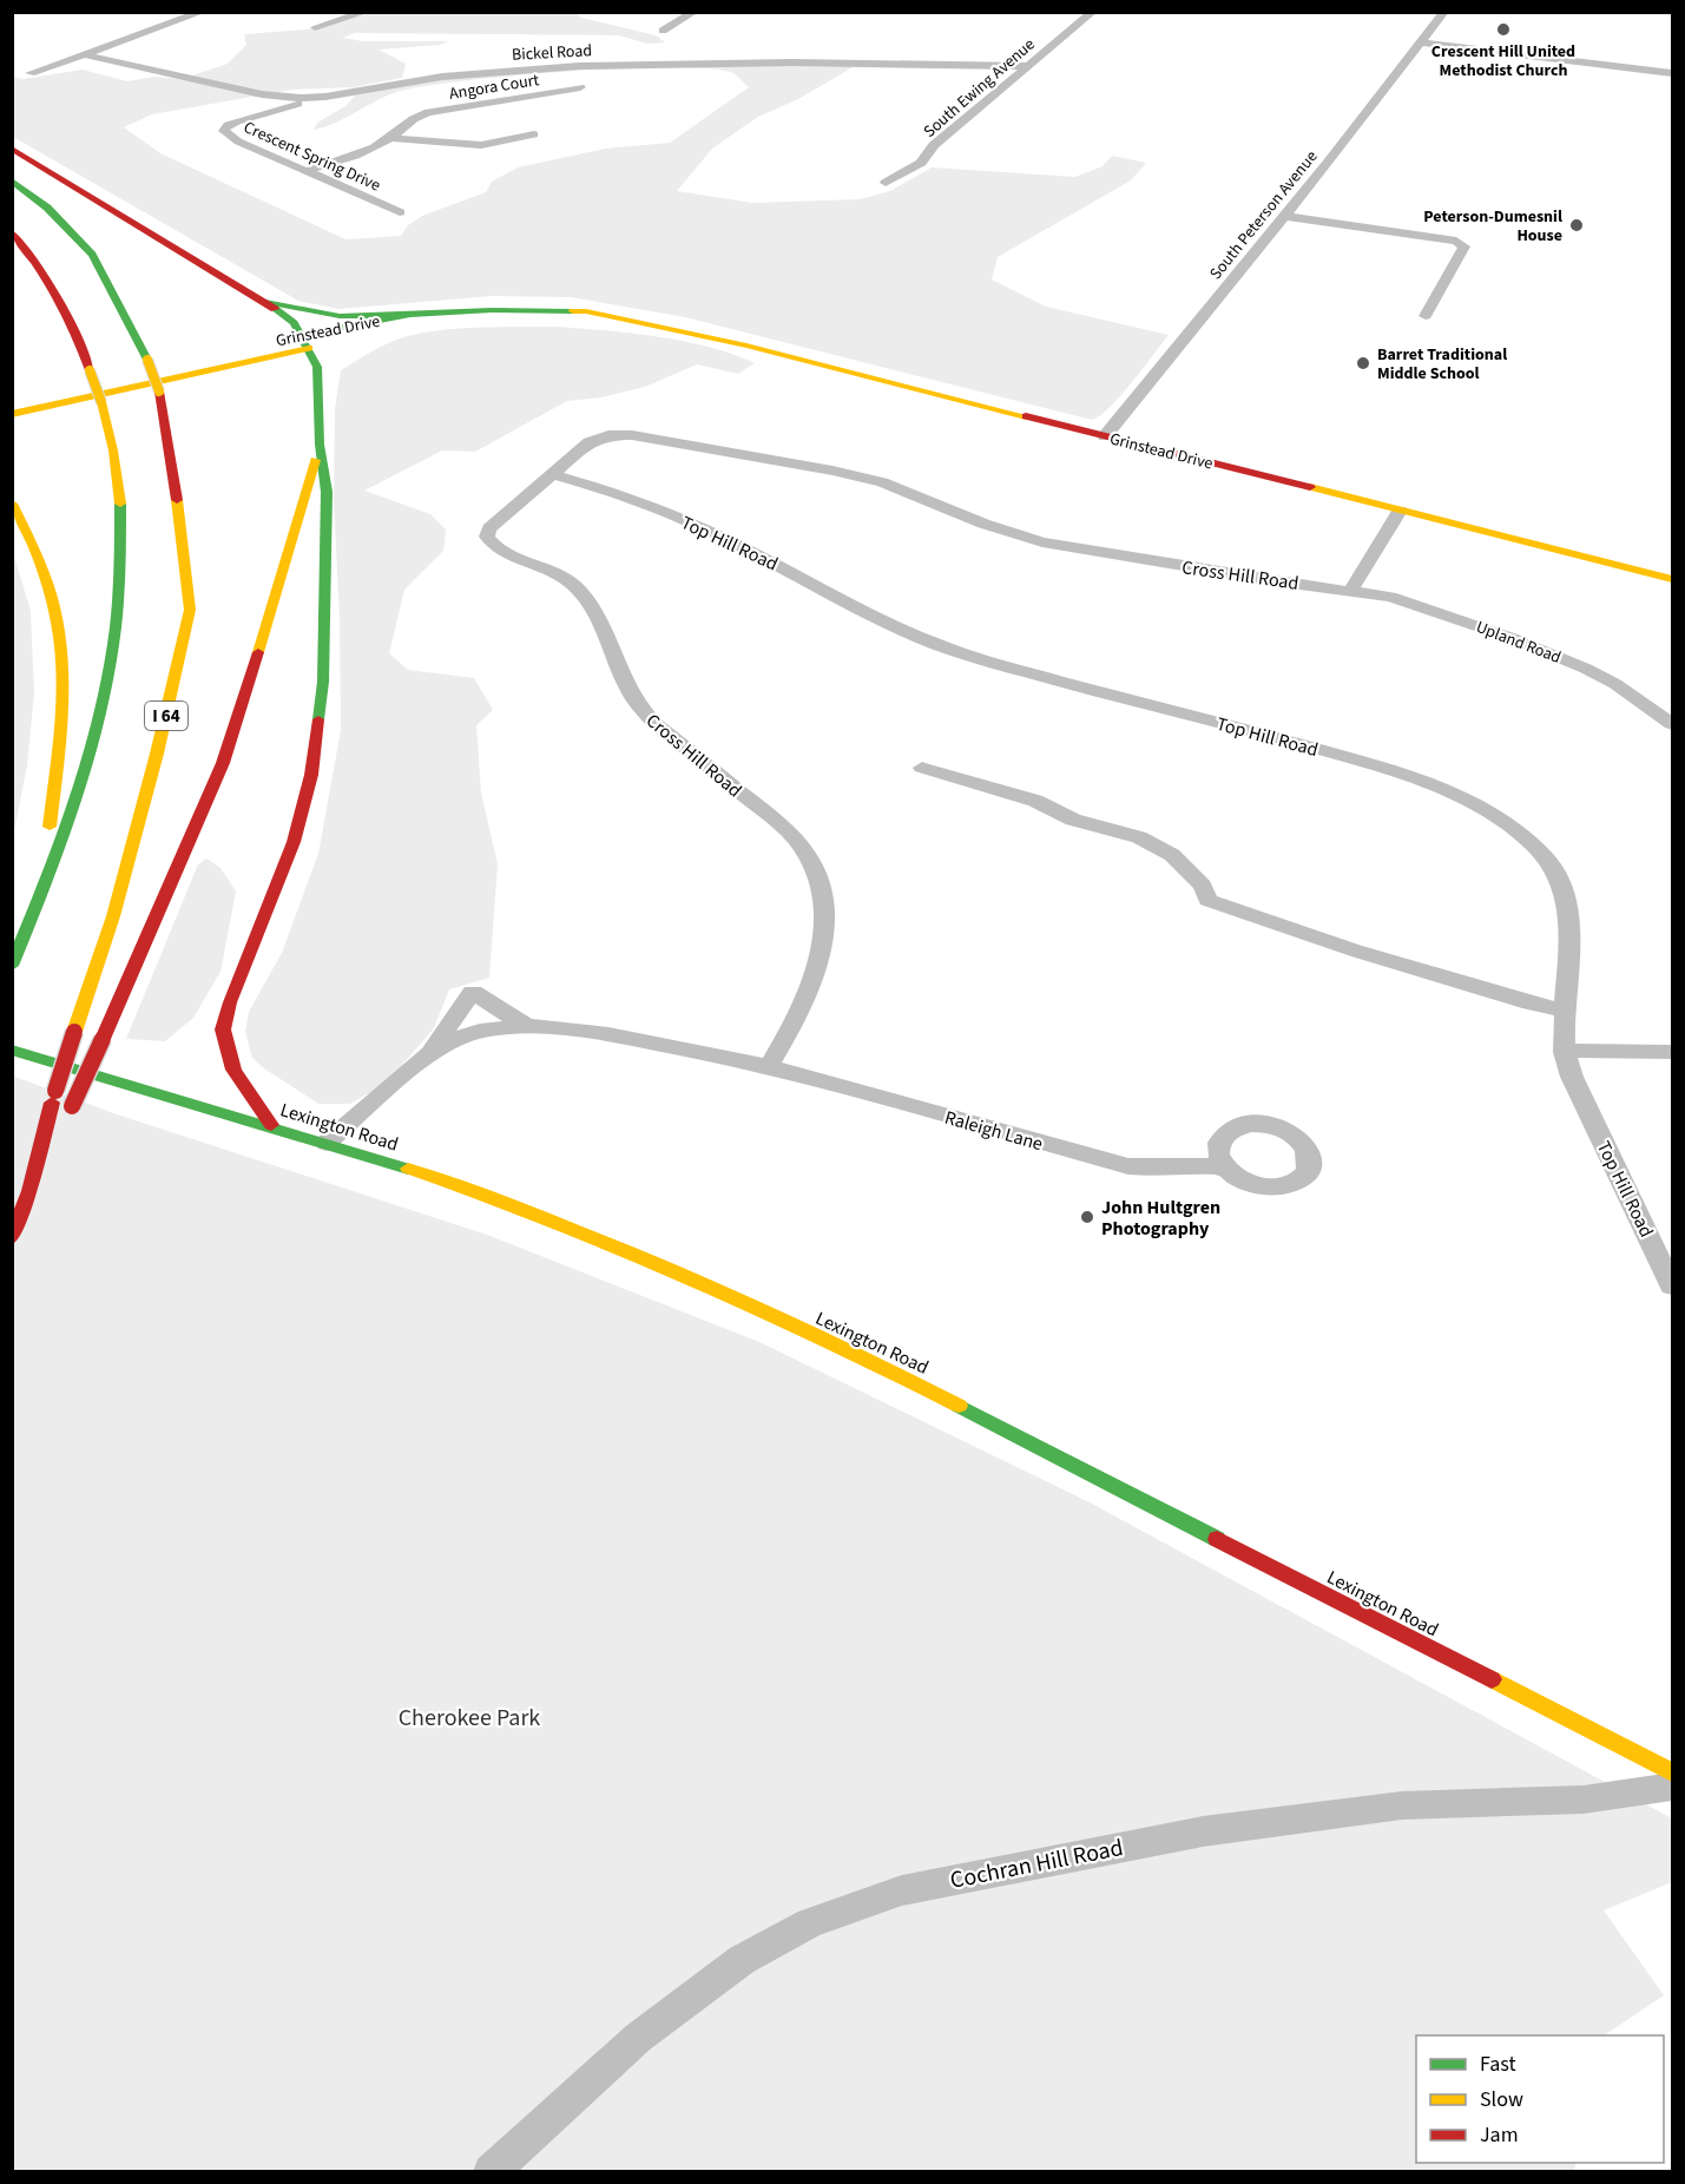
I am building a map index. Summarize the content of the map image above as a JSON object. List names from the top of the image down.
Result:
{
  "streets": {
    "main road": ["Grinstead Drive", "I 64", "Lexington Road"],
    "street": [
      "Bickel Road",
      "Angora Court",
      "South Ewing Avenue",
      "Crescent Spring Drive",
      "South Peterson Avenue",
      "Top Hill Road",
      "Cross Hill Road",
      "Upland Road",
      "Raleigh Lane",
      "Cochran Hill Road"
    ]
  },
  "crossings": [
    ["Bickel Road", "South Ewing Avenue"],
    ["Bickel Road", "Crescent Spring Drive"],
    ["South Peterson Avenue", "Grinstead Drive"],
    ["Top Hill Road", "Cross Hill Road"],
    ["Cross Hill Road", "Upland Road"],
    ["Cross Hill Road", "Raleigh Lane"]
  ],
  "parks": ["Cherokee Park"],
  "places": [
    "Crescent Hill United Methodist Church",
    "Peterson-Dumesnil House",
    "Barret Traditional Middle School",
    "John Hultgren Photography"
  ],
  "legend": ["Fast", "Slow", "Jam"]
}
